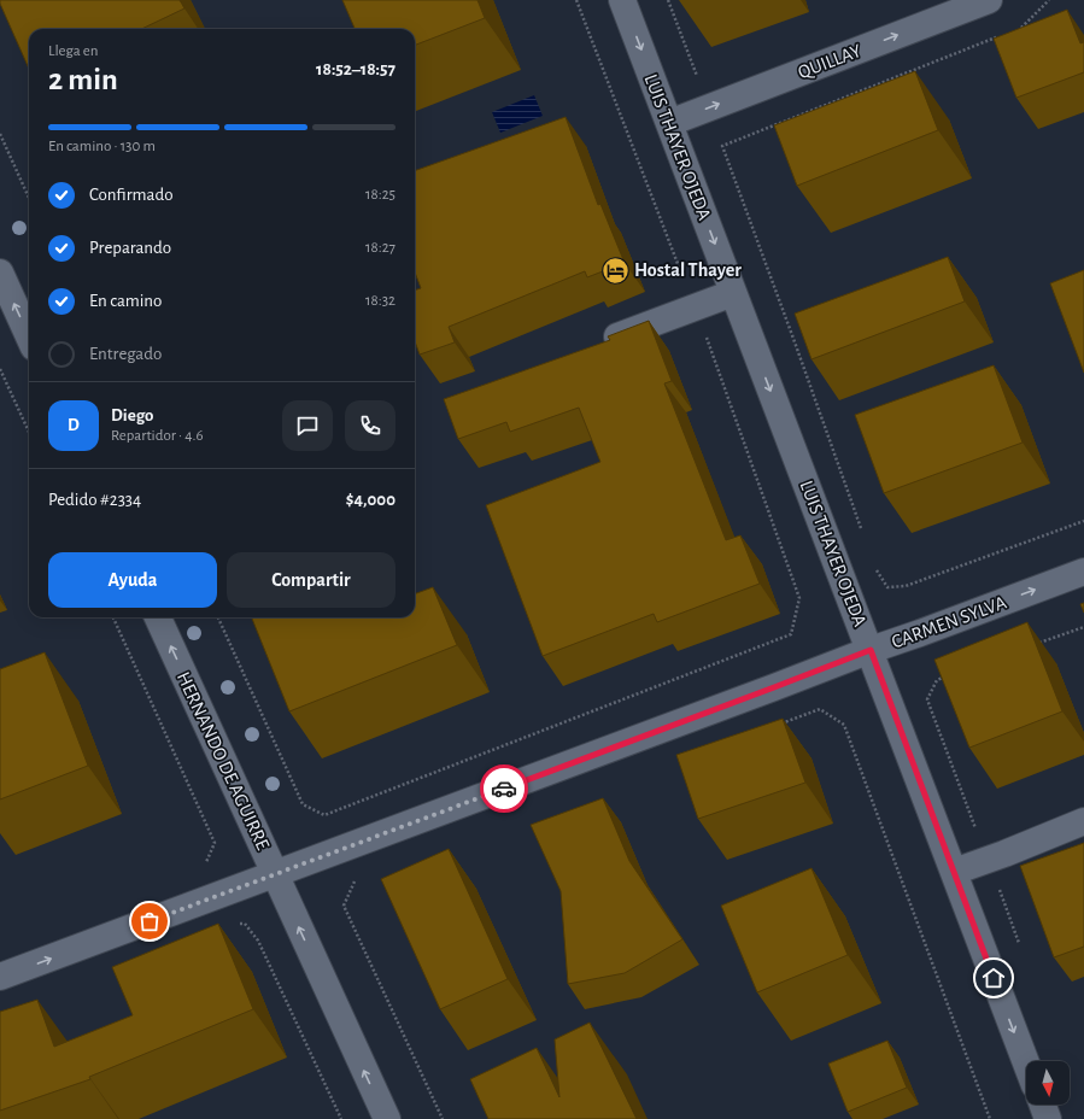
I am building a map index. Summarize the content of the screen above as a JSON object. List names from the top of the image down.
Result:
{
  "streets": {
    "street": [
      "QUILLAY",
      "LUIS THAYER OJEDA",
      "CARMEN SYLVA",
      "HERNANDO DE AGUIRRE"
    ]
  },
  "crossings": [
    ["QUILLAY", "LUIS THAYER OJEDA"],
    ["LUIS THAYER OJEDA", "CARMEN SYLVA"],
    ["CARMEN SYLVA", "HERNANDO DE AGUIRRE"]
  ],
  "one_way": [
    "QUILLAY",
    "LUIS THAYER OJEDA",
    "CARMEN SYLVA",
    "HERNANDO DE AGUIRRE"
  ],
  "places": {
    "hotel": ["Hostal Thayer"]
  },
  "north": "bottom",
  "page": {
    "heading": ["2 min", "Llega en", "18:52–18:57"],
    "panel": [
      "Diego",
      "Repartidor · 4.6",
      "Pedido #2334",
      "$4,000"
    ],
    "bar": "En camino · 130 m",
    "list": [
      ["Confirmado", "18:25"],
      ["Preparando", "18:27"],
      ["En camino", "18:32"],
      "Entregado"
    ],
    "round": "D",
    "buttons": ["Ayuda", "Compartir"]
  }
}
